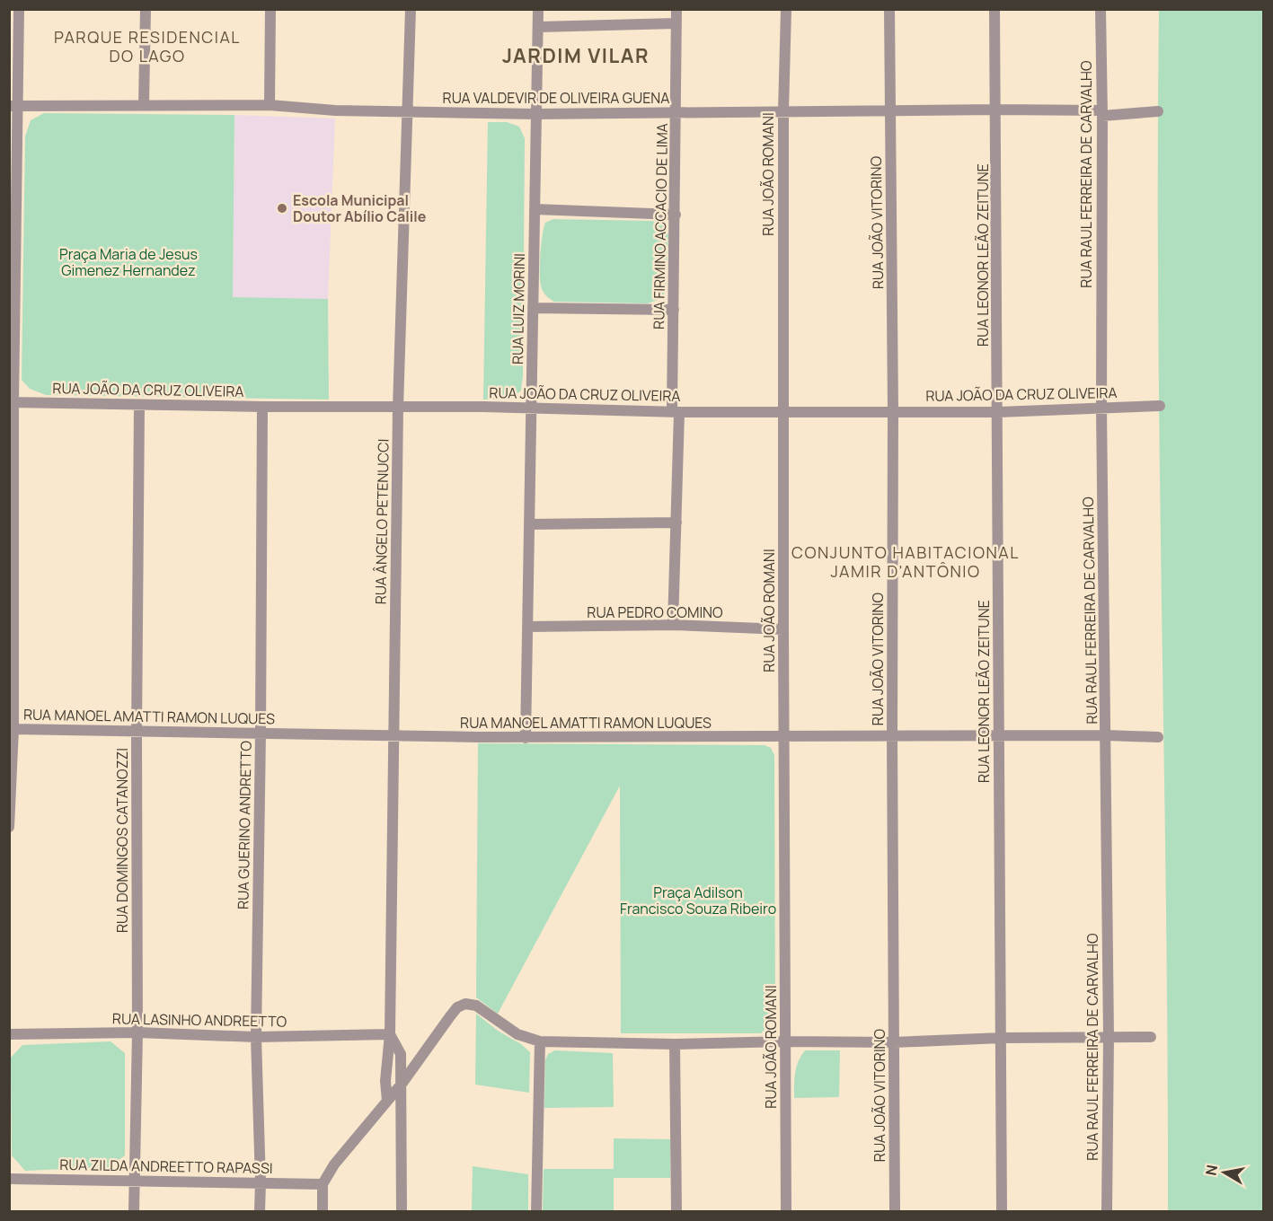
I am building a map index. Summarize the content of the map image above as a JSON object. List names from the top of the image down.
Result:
{
  "streets": {
    "street": [
      "RUA VALDEVIR DE OLIVEIRA GUENA",
      "RUA JOÃO ROMANI",
      "RUA RAUL FERREIRA DE CARVALHO",
      "RUA JOÃO VITORINO",
      "RUA FIRMINO ACCACIO DE LIMA",
      "RUA LEONOR LEÃO ZEITUNE",
      "RUA LUIZ MORINI",
      "RUA JOÃO DA CRUZ OLIVEIRA",
      "RUA ÂNGELO PETENUCCI",
      "RUA PEDRO COMINO",
      "RUA MANOEL AMATTI RAMON LUQUES",
      "RUA GUERINO ANDRETTO",
      "RUA DOMINGOS CATANOZZI",
      "RUA LASINHO ANDREETTO",
      "RUA ZILDA ANDREETTO RAPASSI"
    ]
  },
  "crossings": [
    ["RUA VALDEVIR DE OLIVEIRA GUENA", "RUA JOÃO ROMANI"],
    ["RUA VALDEVIR DE OLIVEIRA GUENA", "RUA RAUL FERREIRA DE CARVALHO"],
    ["RUA VALDEVIR DE OLIVEIRA GUENA", "RUA JOÃO VITORINO"],
    ["RUA VALDEVIR DE OLIVEIRA GUENA", "RUA FIRMINO ACCACIO DE LIMA"],
    ["RUA VALDEVIR DE OLIVEIRA GUENA", "RUA LEONOR LEÃO ZEITUNE"],
    ["RUA VALDEVIR DE OLIVEIRA GUENA", "RUA LUIZ MORINI"],
    ["RUA VALDEVIR DE OLIVEIRA GUENA", "RUA ÂNGELO PETENUCCI"],
    ["RUA JOÃO ROMANI", "RUA JOÃO DA CRUZ OLIVEIRA"],
    ["RUA JOÃO ROMANI", "RUA PEDRO COMINO"],
    ["RUA JOÃO ROMANI", "RUA MANOEL AMATTI RAMON LUQUES"],
    ["RUA RAUL FERREIRA DE CARVALHO", "RUA JOÃO DA CRUZ OLIVEIRA"],
    ["RUA RAUL FERREIRA DE CARVALHO", "RUA MANOEL AMATTI RAMON LUQUES"],
    ["RUA JOÃO VITORINO", "RUA JOÃO DA CRUZ OLIVEIRA"],
    ["RUA JOÃO VITORINO", "RUA MANOEL AMATTI RAMON LUQUES"],
    ["RUA FIRMINO ACCACIO DE LIMA", "RUA JOÃO DA CRUZ OLIVEIRA"],
    ["RUA FIRMINO ACCACIO DE LIMA", "RUA PEDRO COMINO"],
    ["RUA LEONOR LEÃO ZEITUNE", "RUA JOÃO DA CRUZ OLIVEIRA"],
    ["RUA LEONOR LEÃO ZEITUNE", "RUA MANOEL AMATTI RAMON LUQUES"],
    ["RUA LUIZ MORINI", "RUA JOÃO DA CRUZ OLIVEIRA"],
    ["RUA LUIZ MORINI", "RUA PEDRO COMINO"],
    ["RUA LUIZ MORINI", "RUA MANOEL AMATTI RAMON LUQUES"],
    ["RUA JOÃO DA CRUZ OLIVEIRA", "RUA ÂNGELO PETENUCCI"],
    ["RUA JOÃO DA CRUZ OLIVEIRA", "RUA GUERINO ANDRETTO"],
    ["RUA JOÃO DA CRUZ OLIVEIRA", "RUA DOMINGOS CATANOZZI"],
    ["RUA ÂNGELO PETENUCCI", "RUA MANOEL AMATTI RAMON LUQUES"],
    ["RUA ÂNGELO PETENUCCI", "RUA LASINHO ANDREETTO"],
    ["RUA MANOEL AMATTI RAMON LUQUES", "RUA GUERINO ANDRETTO"],
    ["RUA MANOEL AMATTI RAMON LUQUES", "RUA DOMINGOS CATANOZZI"],
    ["RUA GUERINO ANDRETTO", "RUA LASINHO ANDREETTO"],
    ["RUA GUERINO ANDRETTO", "RUA ZILDA ANDREETTO RAPASSI"],
    ["RUA DOMINGOS CATANOZZI", "RUA LASINHO ANDREETTO"],
    ["RUA DOMINGOS CATANOZZI", "RUA ZILDA ANDREETTO RAPASSI"]
  ],
  "districts": ["PARQUE RESIDENCIAL DO LAGO", "JARDIM VILAR", "CONJUNTO HABITACIONAL JAMIR D'ANTÔNIO"],
  "parks": ["Praça Maria de Jesus Gimenez Hernandez", "Praça Adilson Francisco Souza Ribeiro"],
  "places": ["Escola Municipal Doutor Abílio Calile"],
  "north": "left"
}
